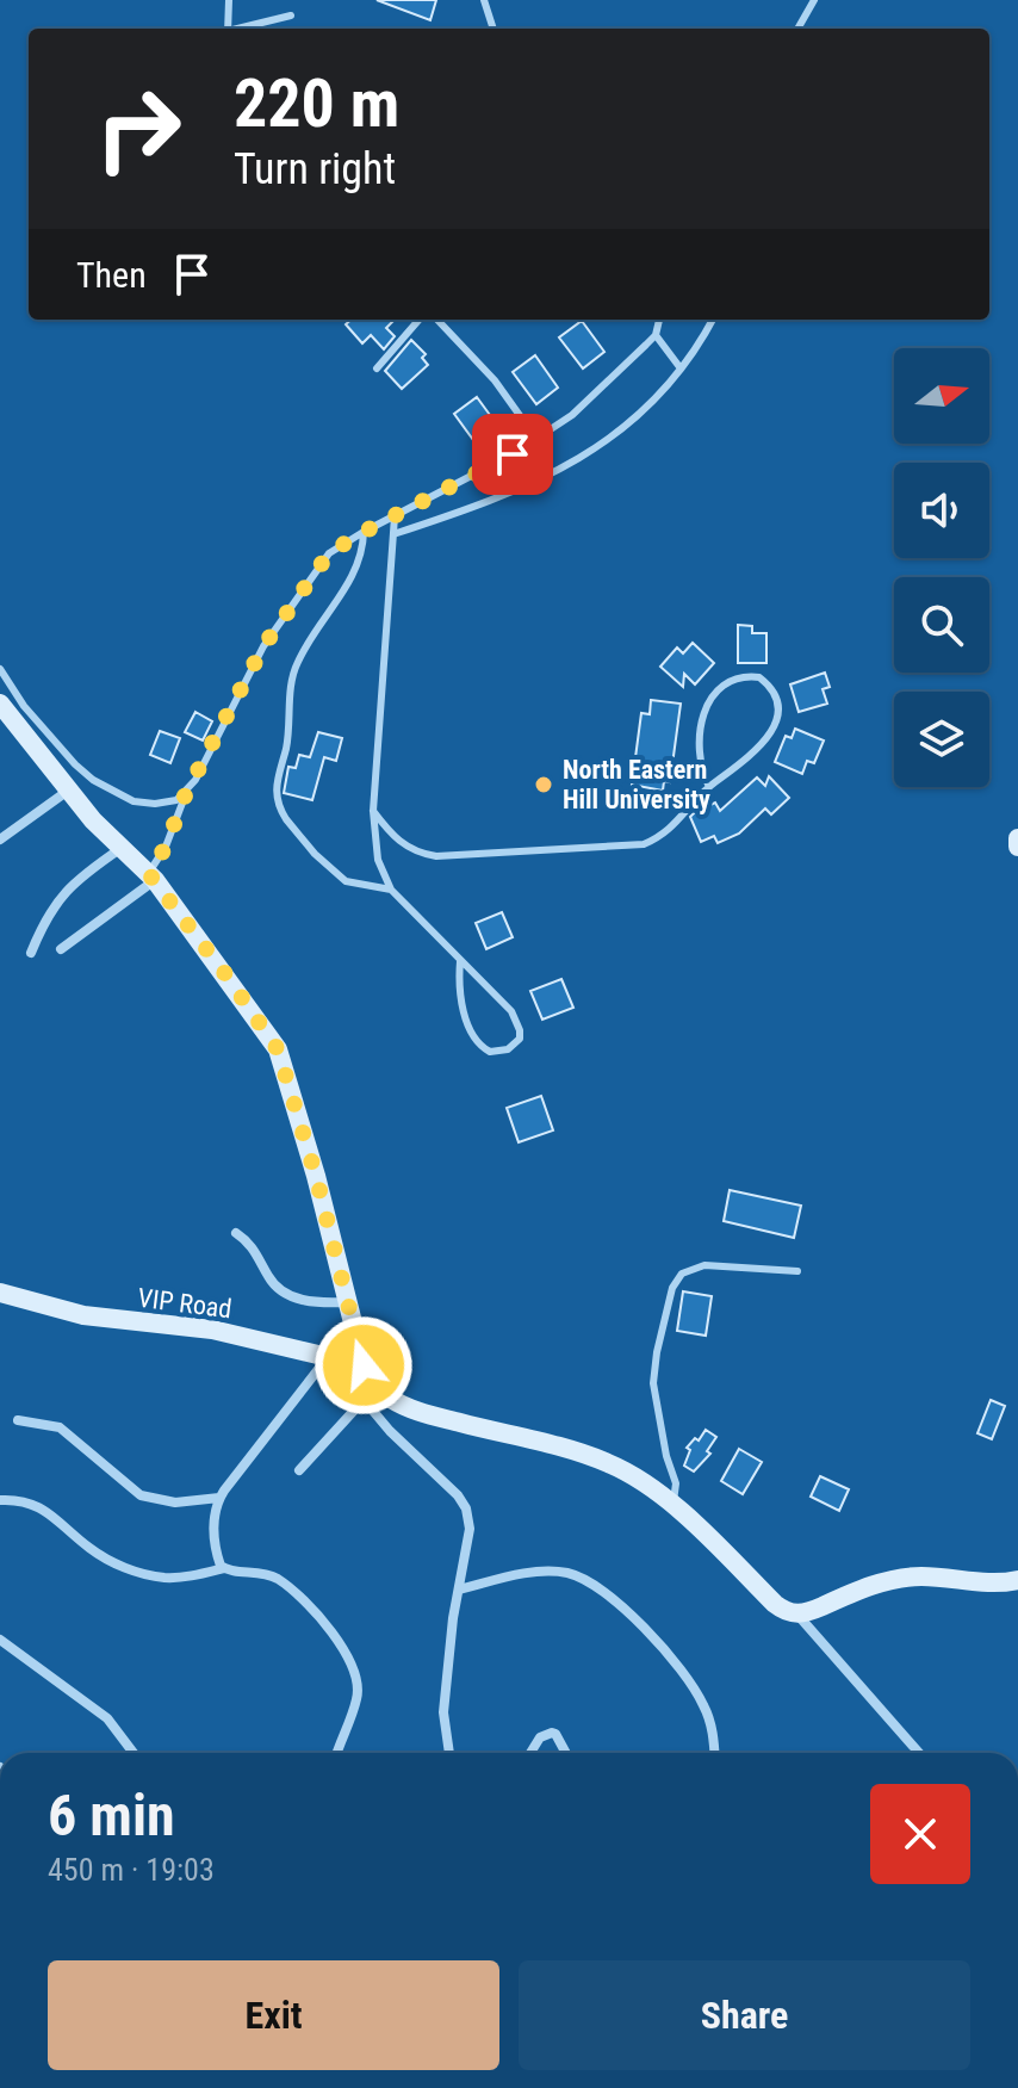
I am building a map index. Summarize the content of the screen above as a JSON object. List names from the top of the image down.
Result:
{
  "streets": {
    "street": ["VIP Road"]
  },
  "places": ["North Eastern Hill University"],
  "north": "right",
  "page": {
    "turn": ["220 m", "Turn right"],
    "then": "Then",
    "heading": ["6 min", "450 m · 19:03"],
    "buttons": ["Exit", "Share"]
  }
}
